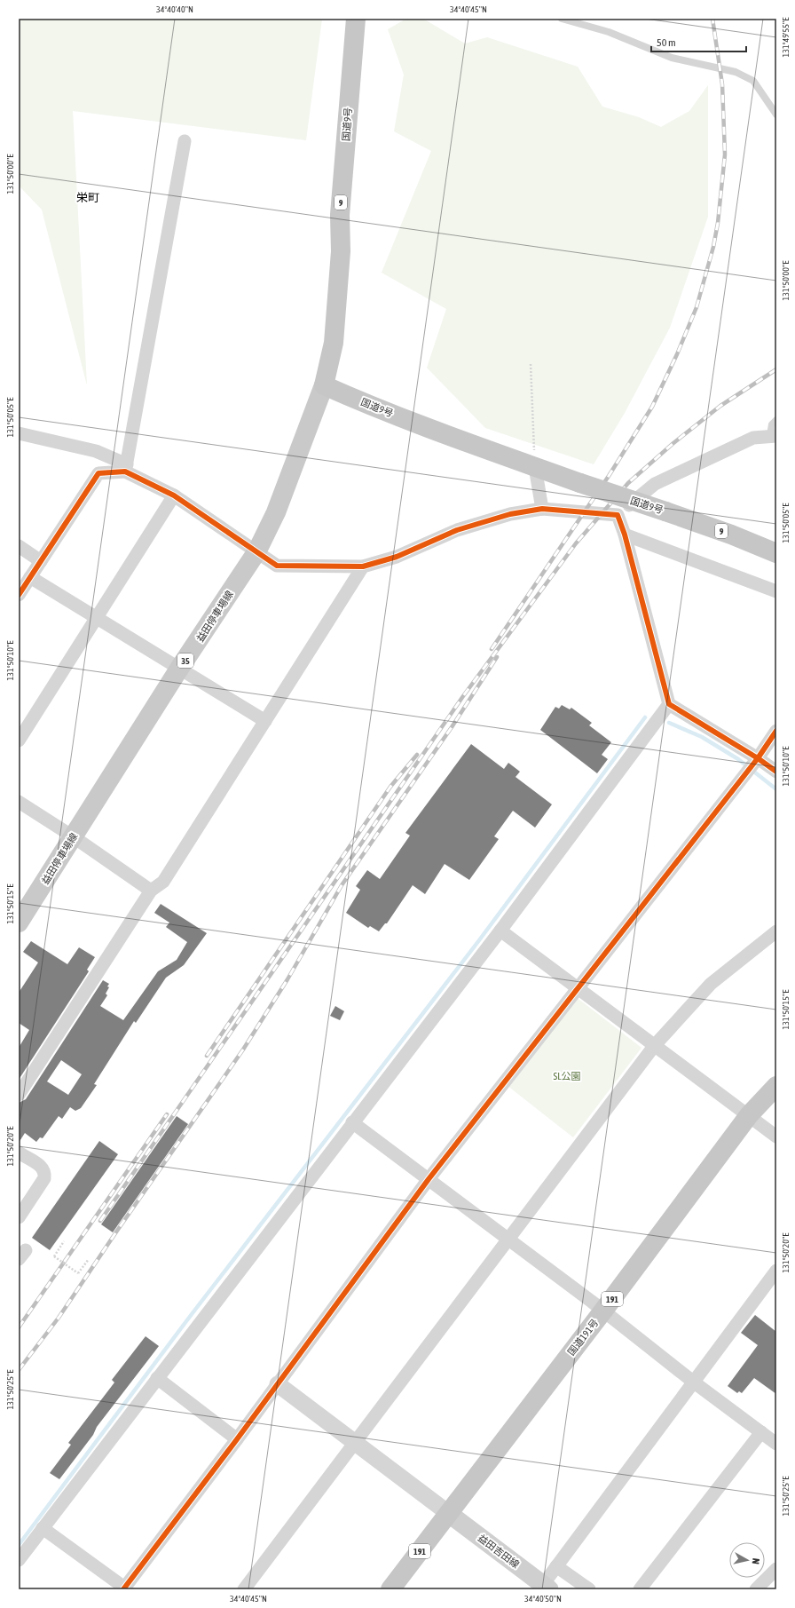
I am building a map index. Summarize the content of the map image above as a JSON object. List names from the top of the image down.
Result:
{
  "streets": {
    "highway": [
      "国道9号",
      "9",
      "191",
      "国道191号"
    ],
    "main road": ["益田停車場線", "35", "益田吉田線"]
  },
  "crossings": [
    ["国道9号", "益田停車場線"],
    ["国道191号", "益田吉田線"]
  ],
  "districts": ["栄町"],
  "parks": ["SL公園"],
  "scale_bar": "50 m",
  "north": "right",
  "coordinates": [
    "34°40'40\"N",
    "34°40'45\"N",
    "131°49'55\"E",
    "131°50'00\"E",
    "131°50'05\"E",
    "131°50'10\"E",
    "131°50'15\"E",
    "131°50'20\"E",
    "131°50'25\"E",
    "34°40'50\"N"
  ]
}
